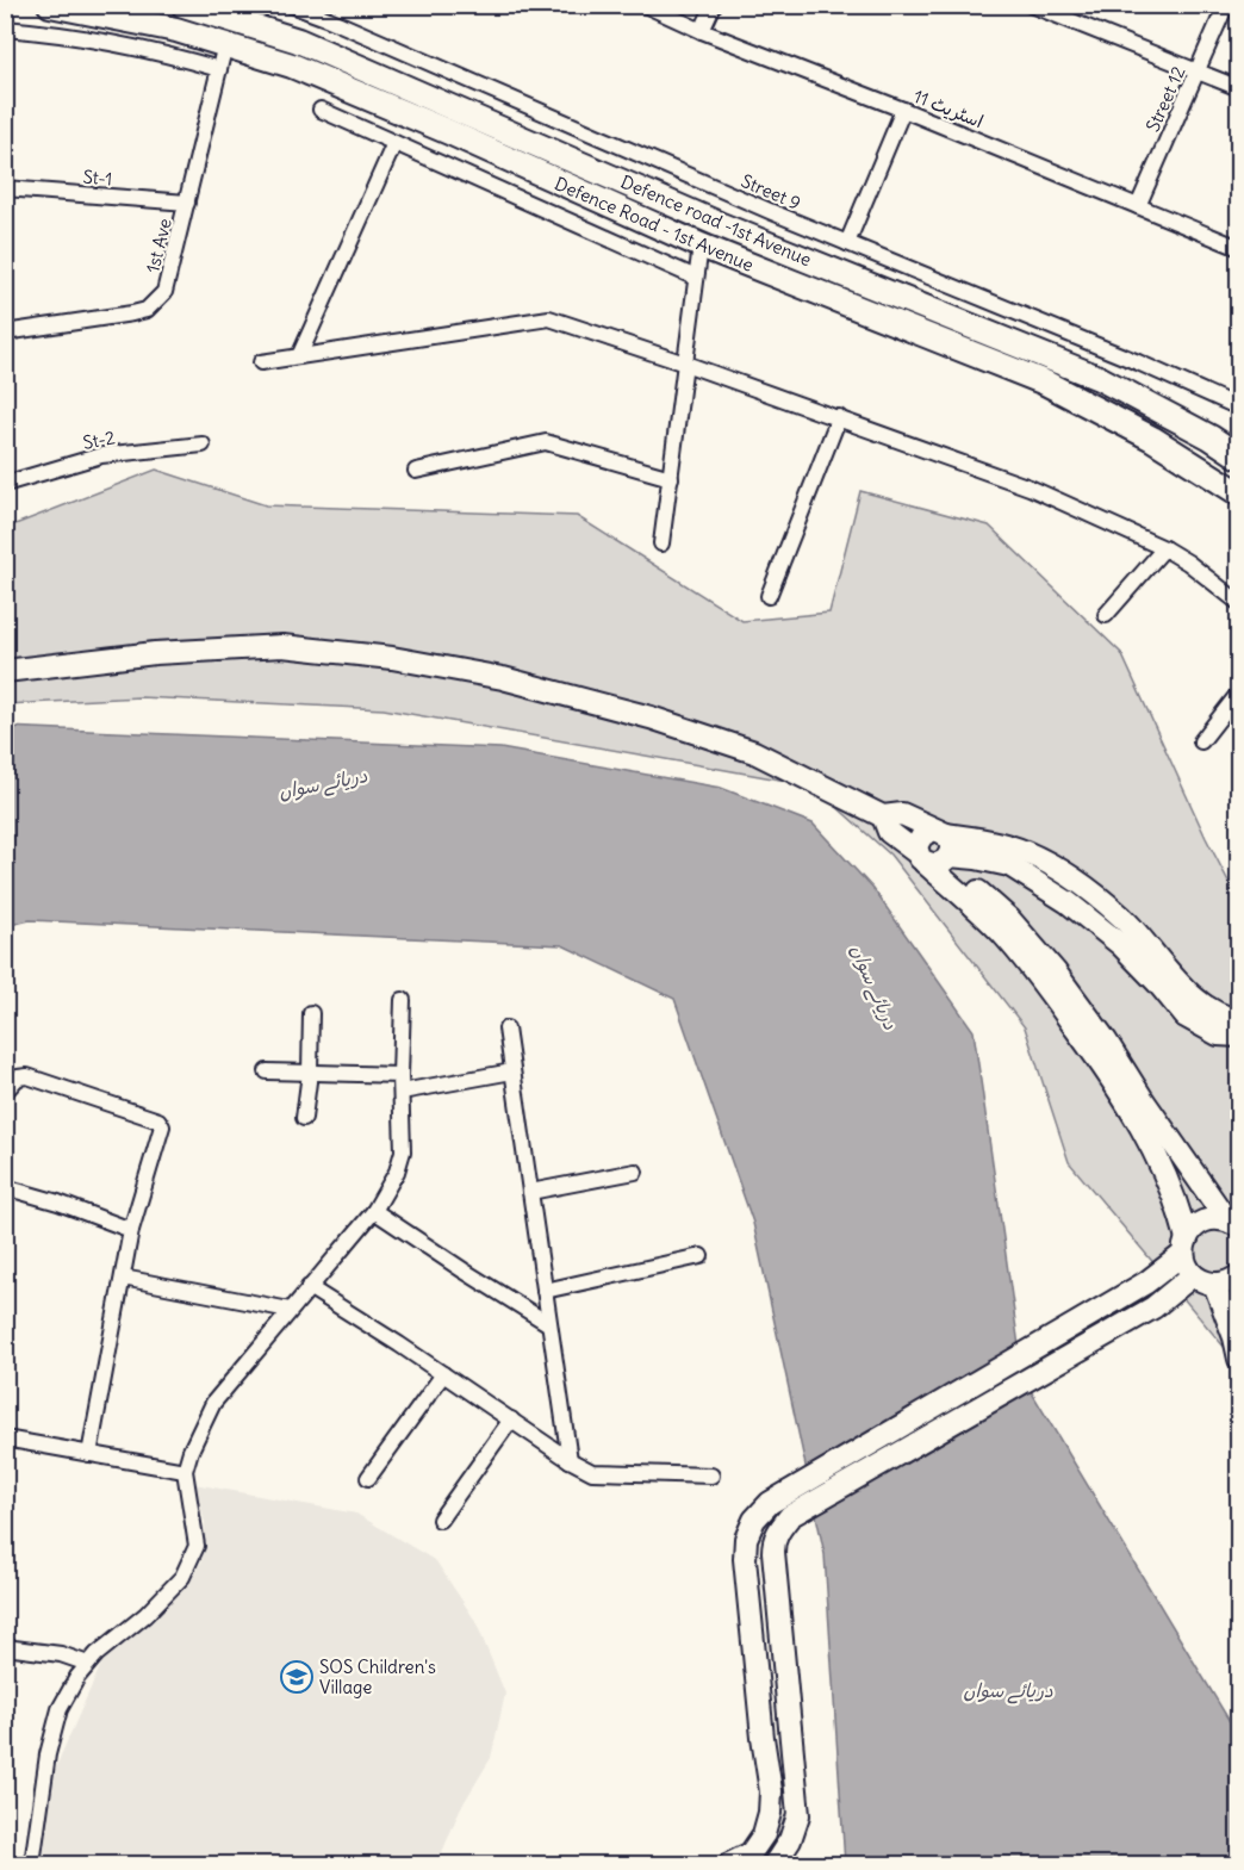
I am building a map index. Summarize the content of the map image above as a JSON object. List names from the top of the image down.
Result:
{
  "streets": {
    "main road": ["Defence road -1st Avenue", "Defence Road - 1st Avenue"],
    "street": [
      "Street 12",
      "اسٹریٹ 11",
      "St-1",
      "Street 9",
      "1st Ave",
      "St-2"
    ]
  },
  "crossings": [
    ["Street 12", "اسٹریٹ 11"],
    ["St-1", "1st Ave"],
    ["Defence Road - 1st Avenue", "1st Ave"]
  ],
  "water": ["دریائے سواں"],
  "places": {
    "school or university": ["SOS Children's Village"]
  }
}
